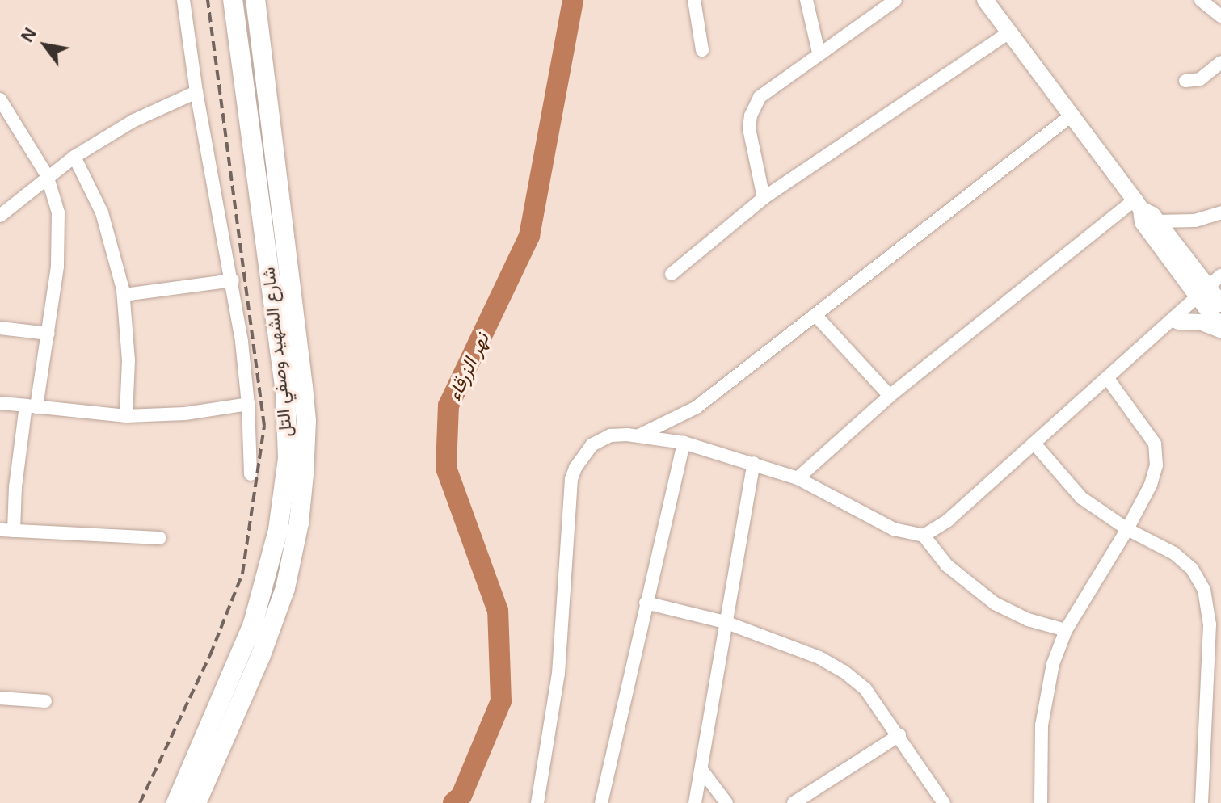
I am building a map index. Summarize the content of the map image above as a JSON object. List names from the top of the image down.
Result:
{
  "streets": {
    "main road": ["شارع الشهيد وصفي التل"]
  },
  "water": ["نهر الزرقاء"],
  "north": "top left"
}
